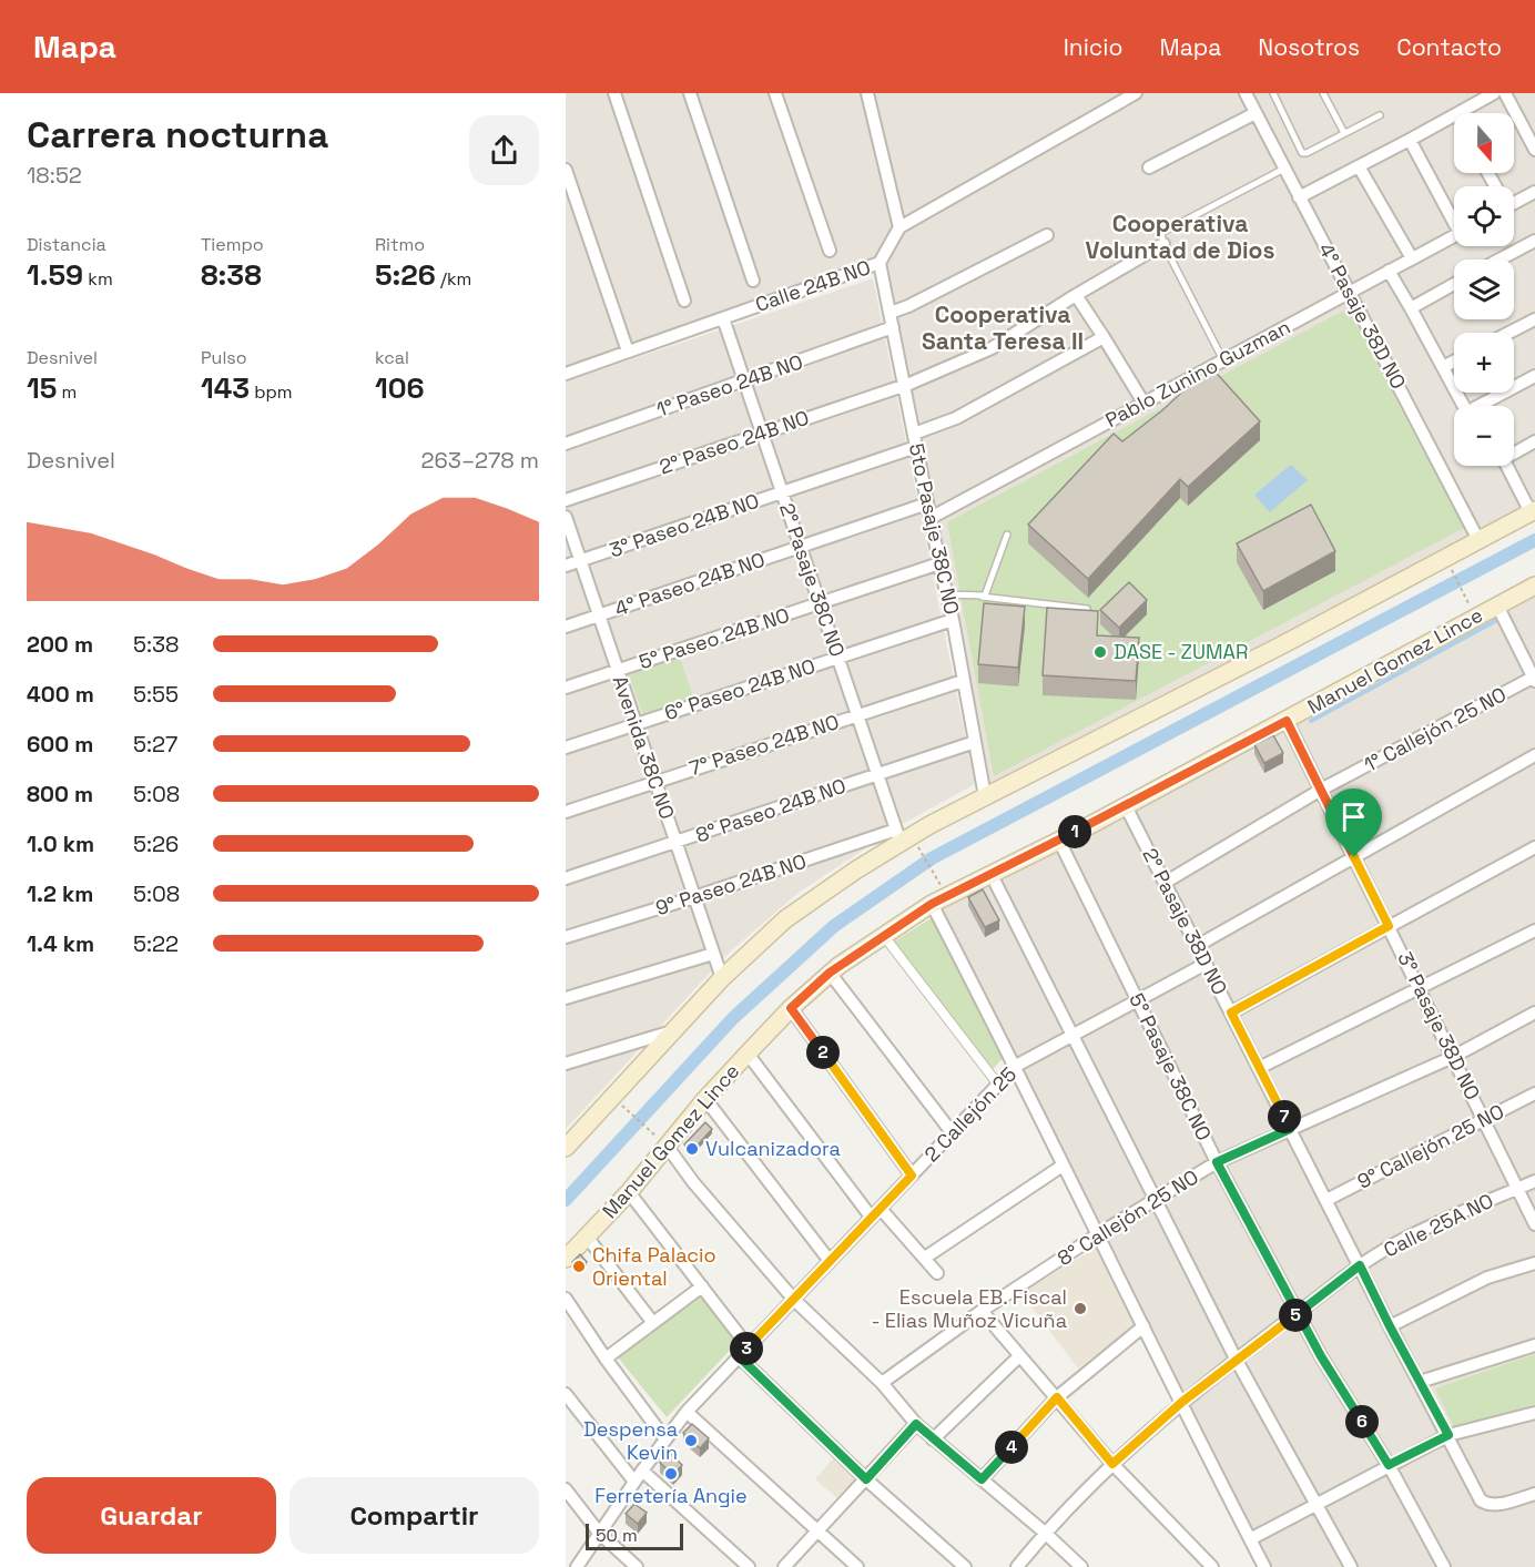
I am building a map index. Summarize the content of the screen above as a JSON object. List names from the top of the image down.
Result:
{
  "streets": {
    "main road": ["Manuel Gomez Lince"],
    "street": [
      "Calle 24B NO",
      "4° Pasaje 38D NO",
      "Pablo Zunino Guzman",
      "1° Paseo 24B NO",
      "2° Paseo 24B NO",
      "3° Paseo 24B NO",
      "5to Pasaje 38C NO",
      "2° Pasaje 38C NO",
      "4° Paseo 24B NO",
      "5° Paseo 24B NO",
      "6° Paseo 24B NO",
      "1° Callejón 25 NO",
      "7° Paseo 24B NO",
      "Avenida 38C NO",
      "8° Paseo 24B NO",
      "9° Paseo 24B NO",
      "2° Pasaje 38D NO",
      "3° Pasaje 38D NO",
      "5° Pasaje 38C NO",
      "2 Callejón 25",
      "9° Callejón 25 NO",
      "8° Callejón 25 NO",
      "Calle 25A NO"
    ]
  },
  "crossings": [
    ["Calle 24B NO", "5to Pasaje 38C NO"],
    ["Calle 24B NO", "2° Pasaje 38C NO"],
    ["4° Pasaje 38D NO", "Pablo Zunino Guzman"],
    ["Pablo Zunino Guzman", "5to Pasaje 38C NO"],
    ["1° Paseo 24B NO", "5to Pasaje 38C NO"],
    ["1° Paseo 24B NO", "2° Pasaje 38C NO"],
    ["2° Paseo 24B NO", "5to Pasaje 38C NO"],
    ["2° Paseo 24B NO", "2° Pasaje 38C NO"],
    ["3° Paseo 24B NO", "5to Pasaje 38C NO"],
    ["3° Paseo 24B NO", "2° Pasaje 38C NO"],
    ["3° Paseo 24B NO", "Avenida 38C NO"],
    ["5to Pasaje 38C NO", "4° Paseo 24B NO"],
    ["5to Pasaje 38C NO", "5° Paseo 24B NO"],
    ["5to Pasaje 38C NO", "6° Paseo 24B NO"],
    ["5to Pasaje 38C NO", "7° Paseo 24B NO"],
    ["5to Pasaje 38C NO", "8° Paseo 24B NO"],
    ["2° Pasaje 38C NO", "4° Paseo 24B NO"],
    ["2° Pasaje 38C NO", "5° Paseo 24B NO"],
    ["2° Pasaje 38C NO", "6° Paseo 24B NO"],
    ["2° Pasaje 38C NO", "7° Paseo 24B NO"],
    ["2° Pasaje 38C NO", "8° Paseo 24B NO"],
    ["2° Pasaje 38C NO", "9° Paseo 24B NO"],
    ["4° Paseo 24B NO", "Avenida 38C NO"],
    ["5° Paseo 24B NO", "Avenida 38C NO"],
    ["Manuel Gomez Lince", "2° Pasaje 38D NO"],
    ["Manuel Gomez Lince", "3° Pasaje 38D NO"],
    ["Manuel Gomez Lince", "5° Pasaje 38C NO"],
    ["6° Paseo 24B NO", "Avenida 38C NO"],
    ["1° Callejón 25 NO", "2° Pasaje 38D NO"],
    ["1° Callejón 25 NO", "3° Pasaje 38D NO"],
    ["7° Paseo 24B NO", "Avenida 38C NO"],
    ["Avenida 38C NO", "8° Paseo 24B NO"],
    ["Avenida 38C NO", "9° Paseo 24B NO"],
    ["2° Pasaje 38D NO", "2 Callejón 25"],
    ["2° Pasaje 38D NO", "9° Callejón 25 NO"],
    ["2° Pasaje 38D NO", "8° Callejón 25 NO"],
    ["2° Pasaje 38D NO", "Calle 25A NO"],
    ["3° Pasaje 38D NO", "9° Callejón 25 NO"],
    ["3° Pasaje 38D NO", "8° Callejón 25 NO"],
    ["3° Pasaje 38D NO", "Calle 25A NO"],
    ["5° Pasaje 38C NO", "2 Callejón 25"],
    ["5° Pasaje 38C NO", "8° Callejón 25 NO"],
    ["5° Pasaje 38C NO", "Calle 25A NO"]
  ],
  "districts": ["Cooperativa Voluntad de Dios", "Cooperativa Santa Teresa II"],
  "places": [
    "DASE - ZUMAR",
    "Vulcanizadora",
    "Chifa Palacio Oriental",
    "Escuela EB. Fiscal - Elias Muñoz Vicuña",
    "Despensa Kevin",
    "Ferretería Angie"
  ],
  "scale_bar": "50 m",
  "north": "bottom",
  "page": {
    "header": "Mapa",
    "nav": [
      "Inicio",
      "Mapa",
      "Nosotros",
      "Contacto"
    ],
    "heading": ["Carrera nocturna", "18:52"],
    "map_buttons": ["+", "−"],
    "stats": [
      ["Distancia", "1.59 km"],
      ["Tiempo", "8:38"],
      ["Ritmo", "5:26 /km"],
      ["Desnivel", "15 m"],
      ["Pulso", "143 bpm"],
      ["kcal", "106"]
    ],
    "chart": ["Desnivel", "263–278 m"],
    "list": [
      {
        "name": "200 m",
        "note": "5:38"
      },
      {
        "name": "400 m",
        "note": "5:55"
      },
      {
        "name": "600 m",
        "note": "5:27"
      },
      {
        "name": "800 m",
        "note": "5:08"
      },
      {
        "name": "1.0 km",
        "note": "5:26"
      },
      {
        "name": "1.2 km",
        "note": "5:08"
      },
      {
        "name": "1.4 km",
        "note": "5:22"
      }
    ],
    "pins": [
      "1",
      "2",
      "7",
      "5",
      "3",
      "6",
      "4"
    ],
    "buttons": ["Guardar", "Compartir"],
    "scale": "50 m"
  }
}
